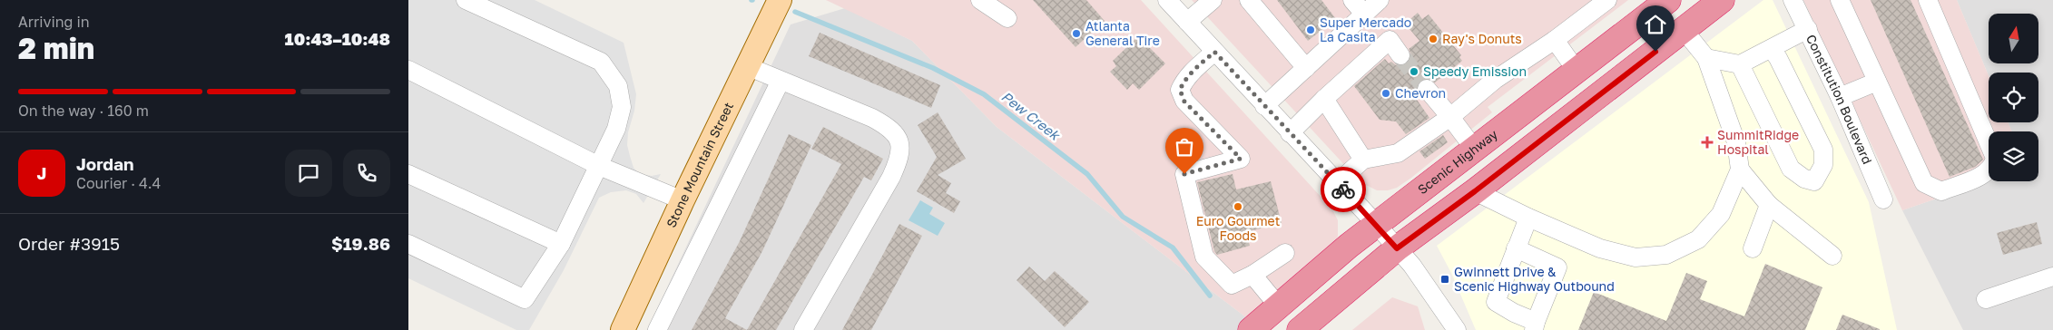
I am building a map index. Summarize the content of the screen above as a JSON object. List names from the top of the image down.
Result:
{
  "streets": {
    "highway": ["Scenic Highway"],
    "main road": ["Stone Mountain Street"],
    "street": ["Constitution Boulevard"]
  },
  "water": ["Pew Creek"],
  "places": {
    "other": [
      "Super Mercado La Casita",
      "Atlanta General Tire",
      "Ray's Donuts",
      "Speedy Emission",
      "Chevron",
      "Euro Gourmet Foods"
    ],
    "health": ["SummitRidge Hospital"],
    "transit": ["Gwinnett Drive & Scenic Highway Outbound"]
  },
  "north": "top",
  "page": {
    "heading": ["2 min", "Arriving in", "10:43–10:48"],
    "panel": [
      "Jordan",
      "Courier · 4.4",
      "Order #3915",
      "$19.86"
    ],
    "bar": "On the way · 160 m",
    "round": "J"
  }
}
